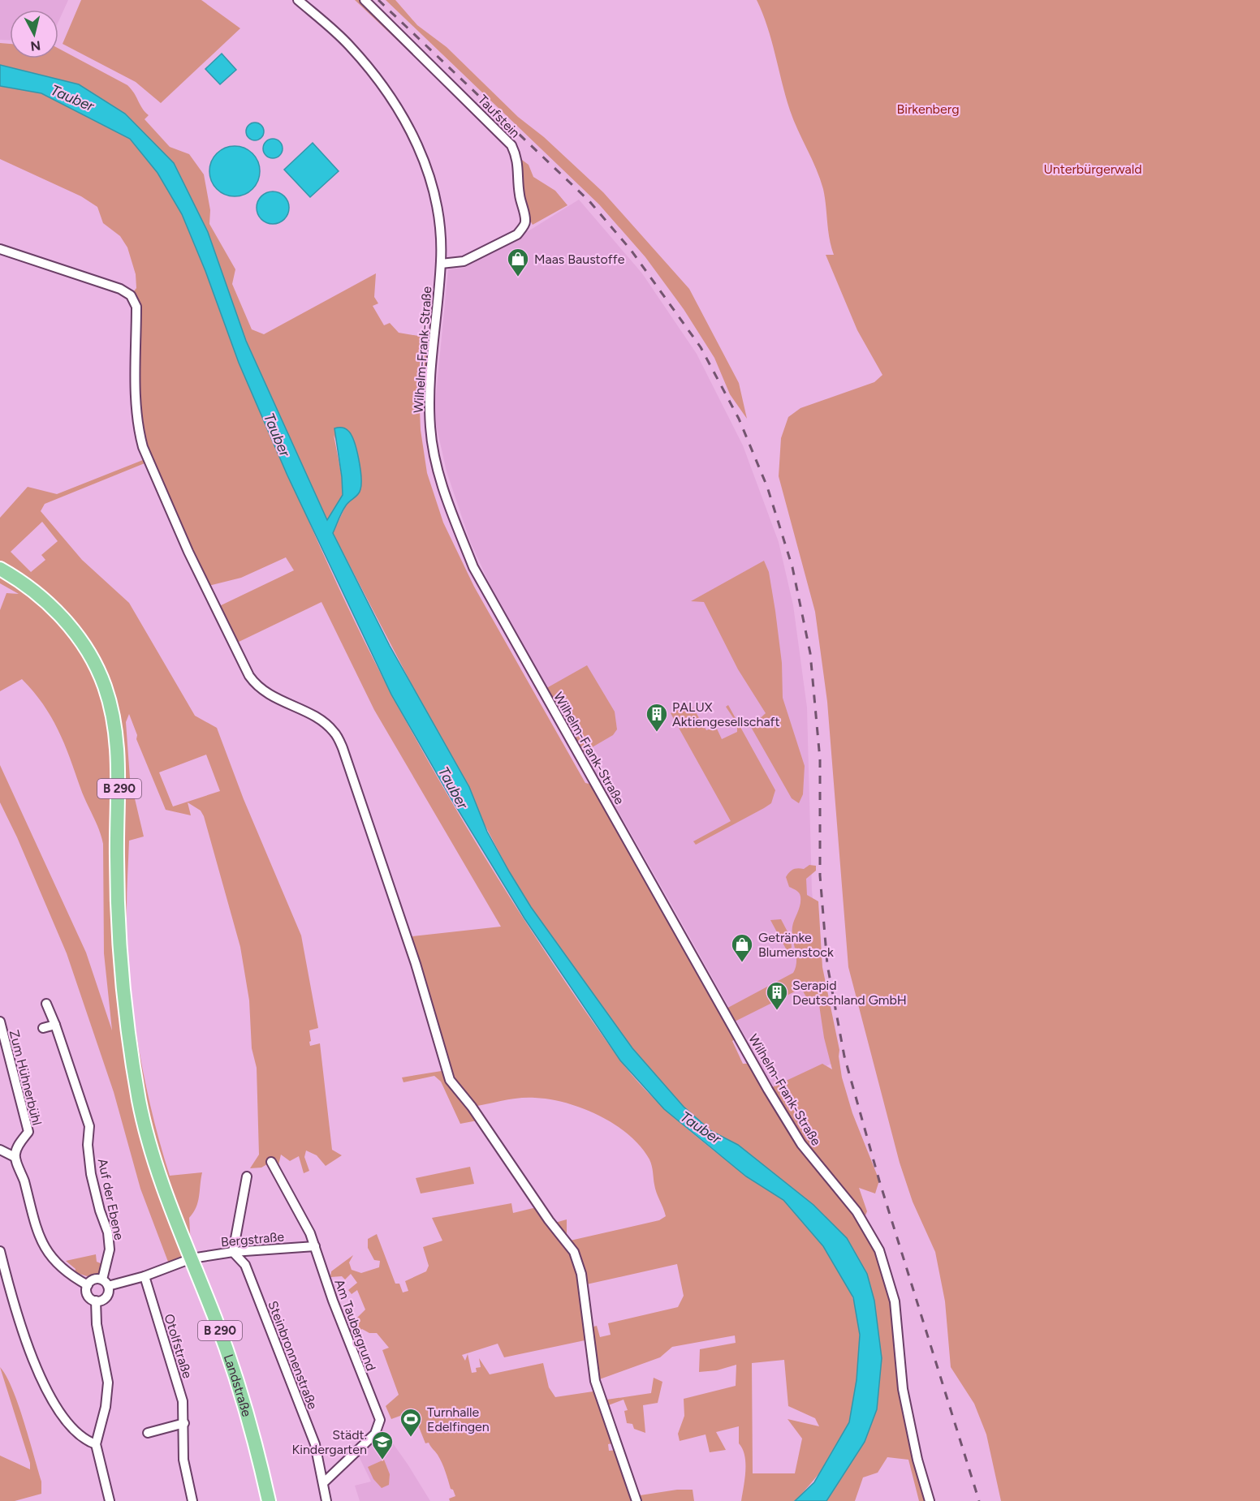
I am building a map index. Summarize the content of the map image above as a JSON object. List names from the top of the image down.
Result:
{
  "streets": {
    "main road": ["B 290", "Landstraße"],
    "street": [
      "Taufstein",
      "Wilhelm-Frank-Straße",
      "Zum Hühnerbühl",
      "Auf der Ebene",
      "Bergstraße",
      "Am Taubergrund",
      "Otolfstraße",
      "Steinbronnenstraße"
    ]
  },
  "crossings": [
    ["Taufstein", "Wilhelm-Frank-Straße"],
    ["Auf der Ebene", "Bergstraße"],
    ["Bergstraße", "Am Taubergrund"],
    ["Bergstraße", "Otolfstraße"],
    ["Bergstraße", "Steinbronnenstraße"],
    ["Bergstraße", "Landstraße"],
    ["Am Taubergrund", "Steinbronnenstraße"]
  ],
  "water": ["Tauber"],
  "parks": ["Birkenberg", "Unterbürgerwald"],
  "places": {
    "shop": ["Maas Baustoffe", "Getränke Blumenstock"],
    "building": ["PALUX Aktiengesellschaft", "Serapid Deutschland GmbH"],
    "sports": ["Turnhalle Edelfingen"],
    "school or university": ["Städt. Kindergarten"]
  },
  "north": "bottom"
}
